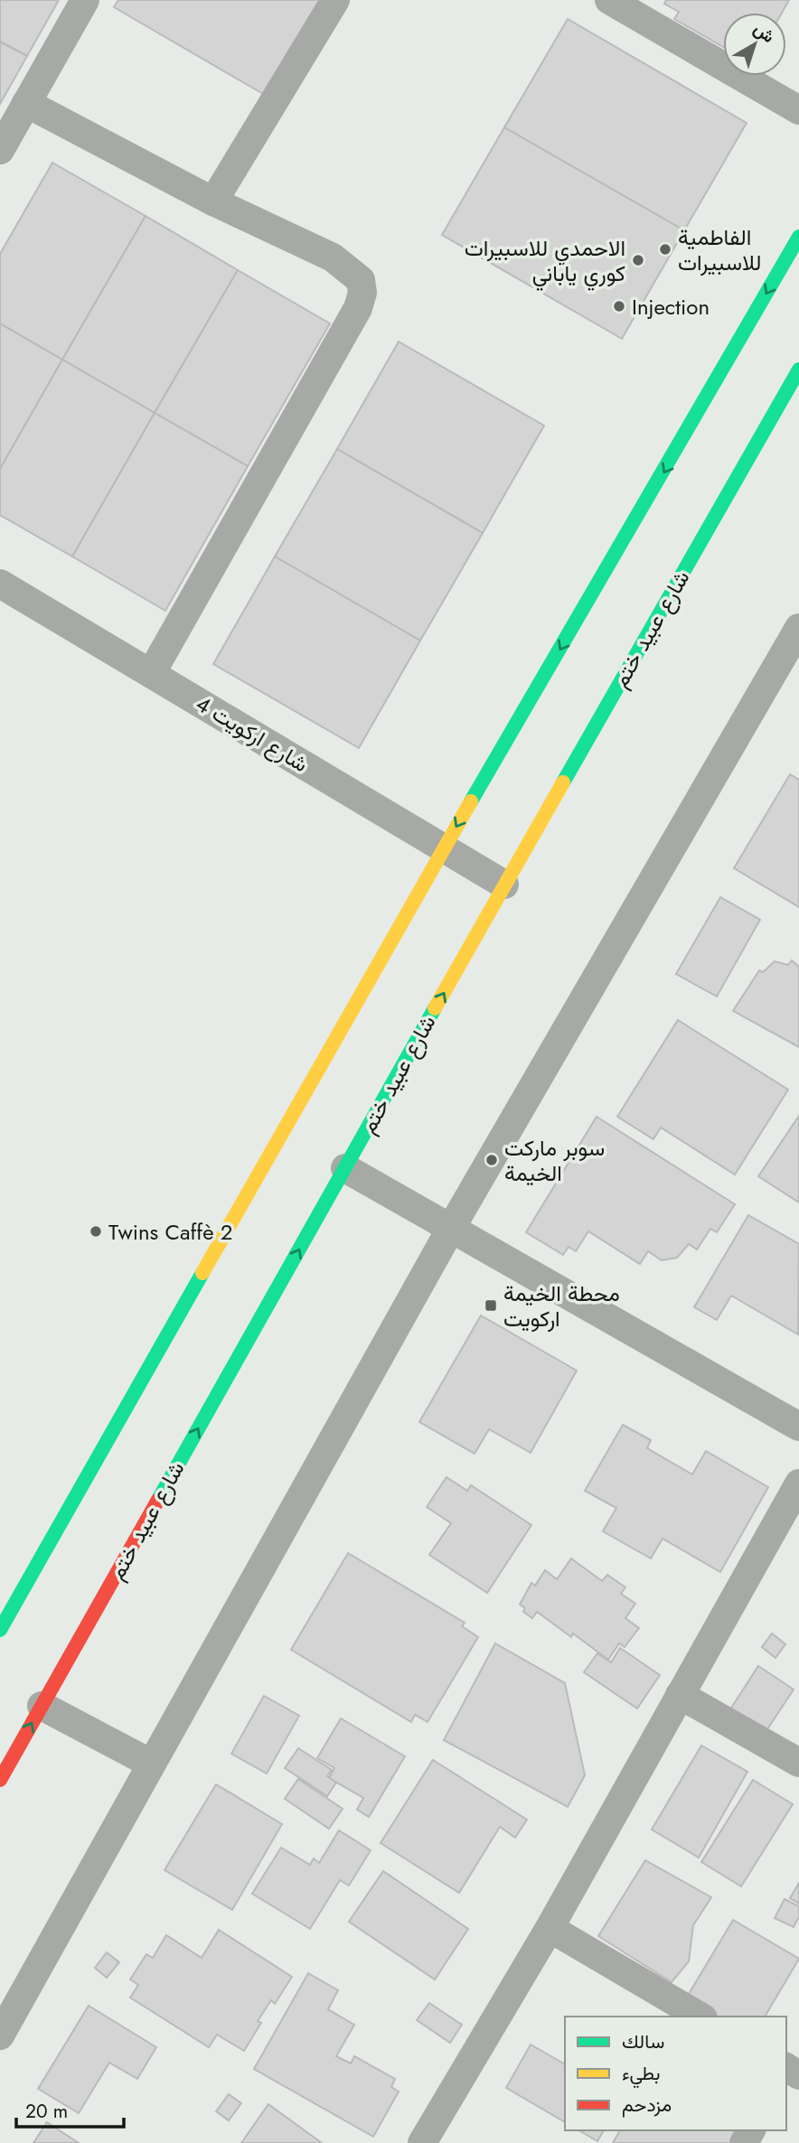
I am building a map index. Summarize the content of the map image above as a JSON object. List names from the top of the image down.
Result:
{
  "streets": {
    "main road": ["شارع عبيد ختم"],
    "street": ["شارع اركويت 4"]
  },
  "crossings": [
    ["شارع عبيد ختم", "شارع اركويت 4"]
  ],
  "places": {
    "other": [
      "الفاطمية للاسبيرات",
      "الاحمدي للاسبيرات كوري ياباني",
      "Injection",
      "سوبر ماركت الخيمة",
      "Twins Caffè 2"
    ],
    "transit": ["محطة الخيمة اركويت"]
  },
  "legend": ["سالك", "بطيء", "مزدحم"],
  "scale_bar": "20 m",
  "north": "top right"
}
